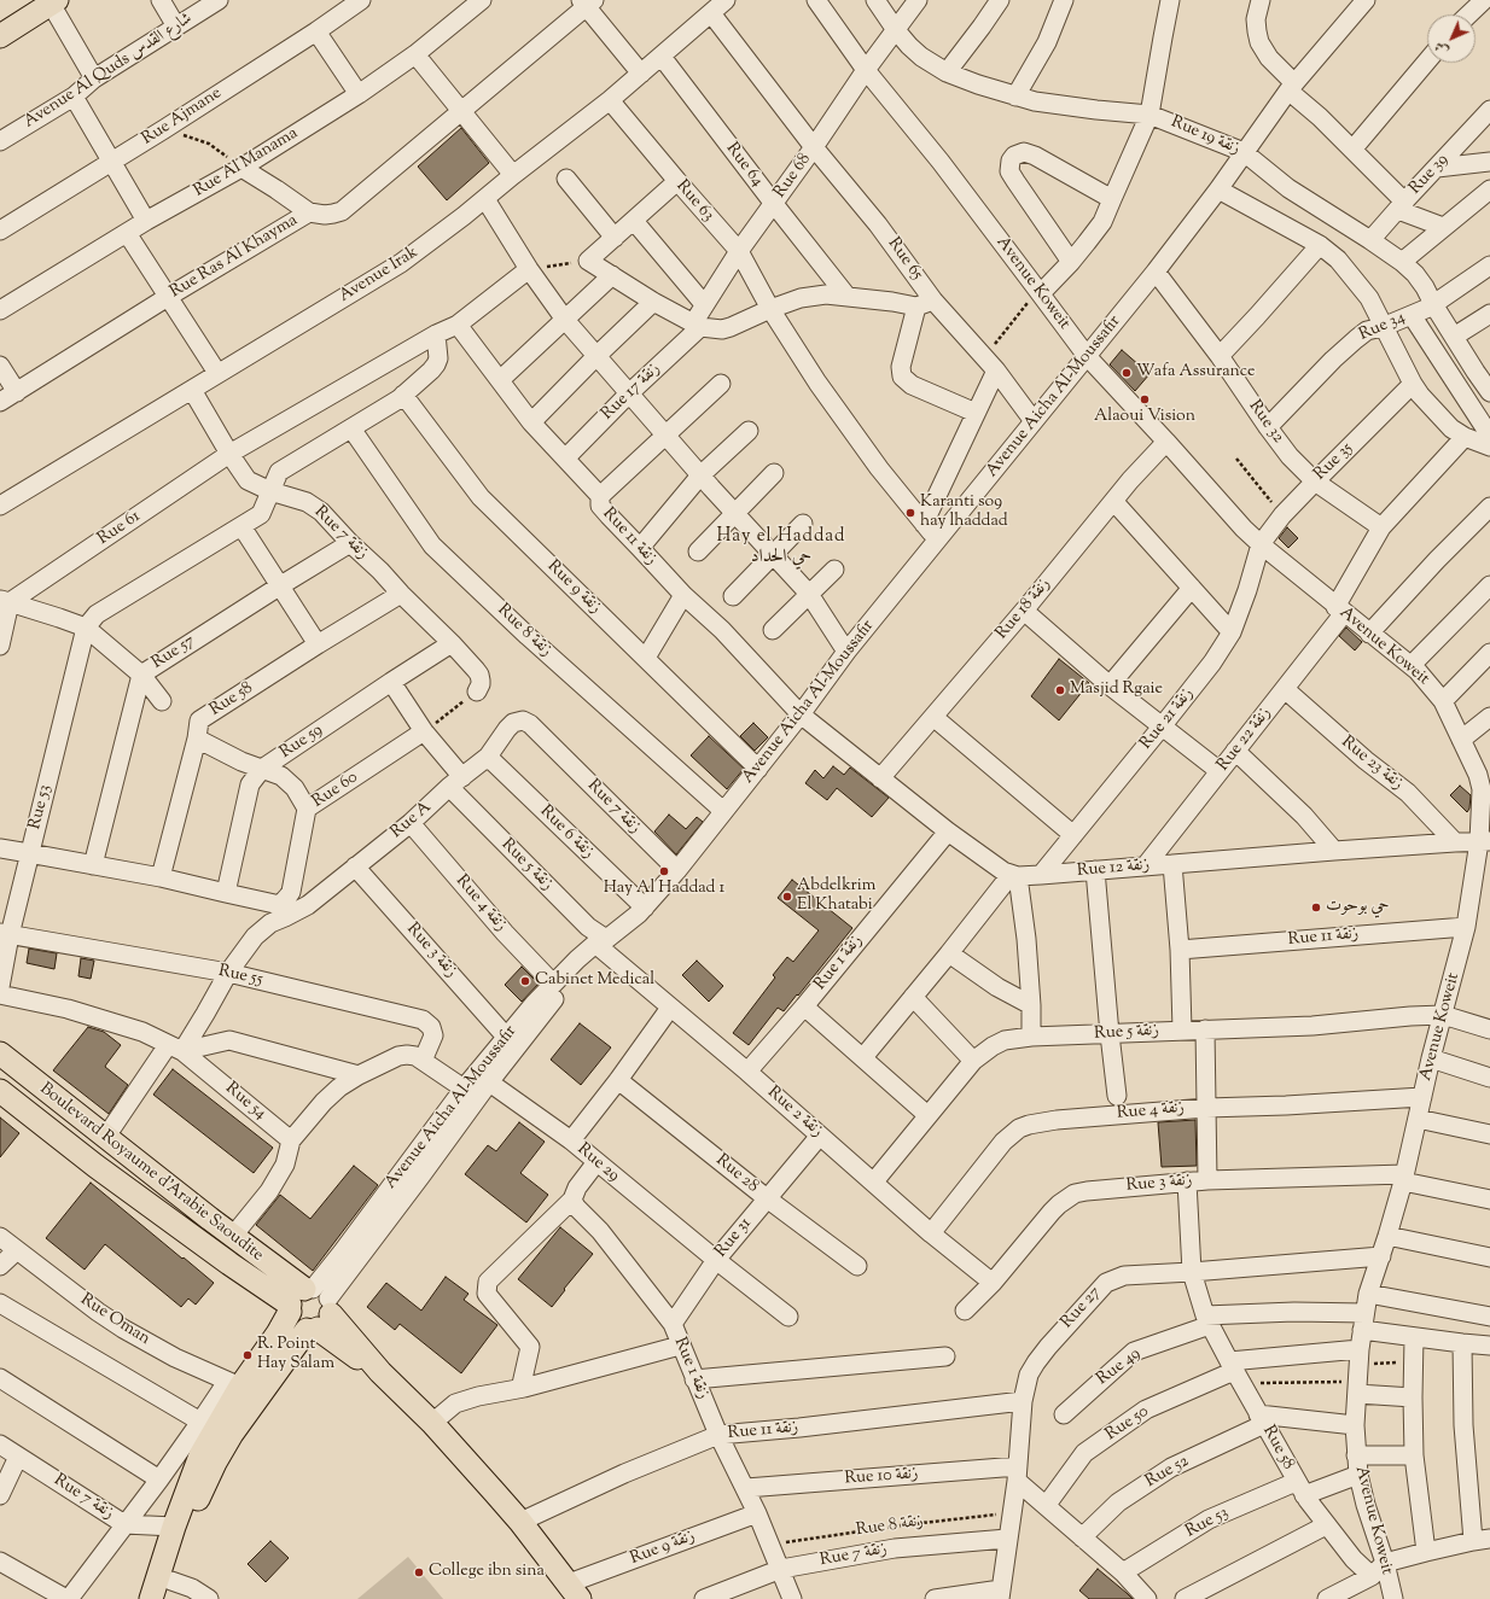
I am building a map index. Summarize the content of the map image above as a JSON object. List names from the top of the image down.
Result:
{
  "streets": {
    "main road": ["Avenue Aicha Al-Moussafir", "Boulevard Royaume d'Arabie Saoudite"],
    "street": [
      "Avenue Al Quds شارع القدس",
      "Rue Ajmane",
      "Rue 19 زنقة",
      "Rue Al Manama",
      "Rue 64",
      "Rue 39",
      "Rue 68",
      "Rue 63",
      "Rue Ras Al Khayma",
      "Rue 65",
      "Avenue Irak",
      "Avenue Koweit",
      "Rue 34",
      "Rue 17 زنقة",
      "Rue 32",
      "Rue 35",
      "Rue 61",
      "Rue 7 زنقة",
      "Rue 11 زنقة",
      "Rue 9 زنقة",
      "Rue 18 زنقة",
      "Rue 8 زنقة",
      "Rue 57",
      "Rue 58",
      "Rue 21 زنقة",
      "Rue 22 زنقة",
      "Rue 59",
      "Rue 23 زنقة",
      "Rue 60",
      "Rue 53",
      "Rue A",
      "Rue 6 زنقة",
      "Rue 5 زنقة",
      "Rue 12 زنقة",
      "Rue 4 زنقة",
      "Rue 3 زنقة",
      "Rue 1 زنقة",
      "Rue 55",
      "Rue 54",
      "Rue 2 زنقة",
      "Rue 29",
      "Rue 28",
      "Rue 31",
      "Rue 27",
      "Rue Oman",
      "Rue 49",
      "Rue 50",
      "Rue 52",
      "Rue 10 زنقة"
    ]
  },
  "crossings": [
    ["Rue 19 زنقة", "Rue 39"],
    ["Rue 19 زنقة", "Rue 68"],
    ["Rue 19 زنقة", "Rue 34"],
    ["Rue 19 زنقة", "Avenue Aicha Al-Moussafir"],
    ["Rue 64", "Rue 68"],
    ["Rue 64", "Avenue Irak"],
    ["Rue 68", "Rue 63"],
    ["Rue 68", "Rue 65"],
    ["Rue 68", "Avenue Koweit"],
    ["Rue 68", "Rue 17 زنقة"],
    ["Rue 63", "Avenue Irak"],
    ["Rue 63", "Avenue Aicha Al-Moussafir"],
    ["Rue 65", "Avenue Irak"],
    ["Rue 65", "Avenue Aicha Al-Moussafir"],
    ["Avenue Irak", "Rue 7 زنقة"],
    ["Avenue Koweit", "Avenue Aicha Al-Moussafir"],
    ["Avenue Koweit", "Rue 35"],
    ["Avenue Koweit", "Rue 11 زنقة"],
    ["Avenue Koweit", "Rue 18 زنقة"],
    ["Avenue Koweit", "Rue 21 زنقة"],
    ["Avenue Koweit", "Rue 22 زنقة"],
    ["Avenue Koweit", "Rue 53"],
    ["Avenue Koweit", "Rue 5 زنقة"],
    ["Avenue Koweit", "Rue 12 زنقة"],
    ["Avenue Koweit", "Rue 4 زنقة"],
    ["Avenue Koweit", "Rue 3 زنقة"],
    ["Avenue Koweit", "Rue 27"],
    ["Avenue Koweit", "Rue 49"],
    ["Avenue Koweit", "Rue 50"],
    ["Rue 34", "Rue 32"],
    ["Rue 17 زنقة", "Rue 11 زنقة"],
    ["Avenue Aicha Al-Moussafir", "Rue 32"],
    ["Avenue Aicha Al-Moussafir", "Rue 7 زنقة"],
    ["Avenue Aicha Al-Moussafir", "Rue 11 زنقة"],
    ["Avenue Aicha Al-Moussafir", "Rue 9 زنقة"],
    ["Avenue Aicha Al-Moussafir", "Rue 8 زنقة"],
    ["Avenue Aicha Al-Moussafir", "Rue 6 زنقة"],
    ["Avenue Aicha Al-Moussafir", "Rue 5 زنقة"],
    ["Avenue Aicha Al-Moussafir", "Rue 4 زنقة"],
    ["Avenue Aicha Al-Moussafir", "Rue 3 زنقة"],
    ["Avenue Aicha Al-Moussafir", "Rue 2 زنقة"],
    ["Avenue Aicha Al-Moussafir", "Rue 29"],
    ["Avenue Aicha Al-Moussafir", "Boulevard Royaume d'Arabie Saoudite"],
    ["Avenue Aicha Al-Moussafir", "Rue Oman"],
    ["Rue 32", "Rue 35"],
    ["Rue 32", "Rue 22 زنقة"],
    ["Rue 35", "Rue 21 زنقة"],
    ["Rue 61", "Rue 7 زنقة"],
    ["Rue 61", "Rue 11 زنقة"],
    ["Rue 7 زنقة", "Rue 57"],
    ["Rue 7 زنقة", "Rue 58"],
    ["Rue 7 زنقة", "Rue 59"],
    ["Rue 7 زنقة", "Rue A"],
    ["Rue 7 زنقة", "Rue 1 زنقة"],
    ["Rue 7 زنقة", "Rue 27"],
    ["Rue 11 زنقة", "Rue 1 زنقة"],
    ["Rue 11 زنقة", "Boulevard Royaume d'Arabie Saoudite"],
    ["Rue 11 زنقة", "Rue 27"],
    ["Rue 9 زنقة", "Rue 1 زنقة"],
    ["Rue 9 زنقة", "Boulevard Royaume d'Arabie Saoudite"],
    ["Rue 8 زنقة", "Rue 1 زنقة"],
    ["Rue 8 زنقة", "Rue 27"],
    ["Rue 58", "Rue 53"],
    ["Rue 58", "Rue 3 زنقة"],
    ["Rue 58", "Rue 27"],
    ["Rue 58", "Rue 49"],
    ["Rue 58", "Rue 50"],
    ["Rue 58", "Rue 52"],
    ["Rue 21 زنقة", "Rue 12 زنقة"],
    ["Rue 22 زنقة", "Rue 23 زنقة"],
    ["Rue 22 زنقة", "Rue 12 زنقة"],
    ["Rue 59", "Rue 5 زنقة"],
    ["Rue 23 زنقة", "Rue 12 زنقة"],
    ["Rue 60", "Rue A"],
    ["Rue 60", "Rue 5 زنقة"],
    ["Rue 53", "Rue 55"],
    ["Rue A", "Rue 6 زنقة"],
    ["Rue A", "Rue 5 زنقة"],
    ["Rue A", "Rue 4 زنقة"],
    ["Rue A", "Rue 3 زنقة"],
    ["Rue A", "Rue 55"],
    ["Rue A", "Rue 54"],
    ["Rue A", "Boulevard Royaume d'Arabie Saoudite"],
    ["Rue 5 زنقة", "Rue 2 زنقة"],
    ["Rue 4 زنقة", "Rue 2 زنقة"],
    ["Rue 3 زنقة", "Rue 2 زنقة"],
    ["Rue 1 زنقة", "Rue 2 زنقة"],
    ["Rue 1 زنقة", "Rue 31"],
    ["Rue 1 زنقة", "Rue 10 زنقة"],
    ["Rue 2 زنقة", "Rue 31"],
    ["Rue 29", "Rue 31"],
    ["Rue 28", "Rue 31"],
    ["Rue 27", "Rue 10 زنقة"]
  ],
  "districts": ["Hay el Haddad حي الحداد"],
  "places": [
    "Wafa Assurance",
    "Alaoui Vision",
    "Karanti so9 hay lhaddad",
    "Masjid Rgaie",
    "Hay Al Haddad 1",
    "Abdelkrim El Khatabi",
    "حي بوحوت",
    "Cabinet Medical",
    "R. Point Hay Salam",
    "College ibn sina"
  ],
  "north": "bottom left"
}
